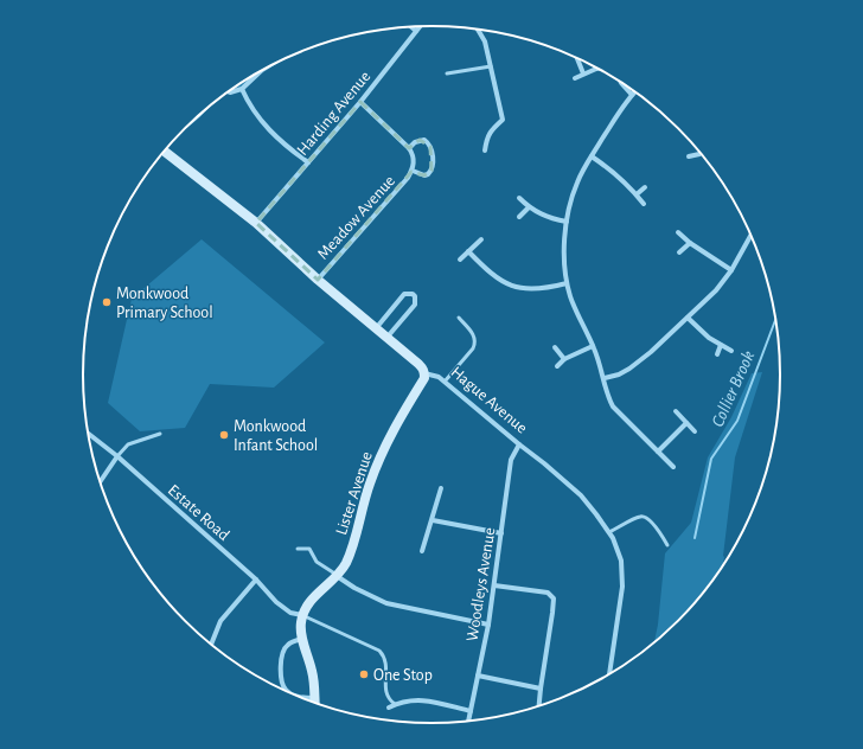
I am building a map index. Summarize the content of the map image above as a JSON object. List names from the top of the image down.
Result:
{
  "streets": {
    "street": [
      "Harding Avenue",
      "Meadow Avenue",
      "Hague Avenue",
      "Lister Avenue",
      "Estate Road",
      "Woodleys Avenue"
    ]
  },
  "crossings": [
    ["Harding Avenue", "Hague Avenue"],
    ["Meadow Avenue", "Hague Avenue"],
    ["Hague Avenue", "Lister Avenue"],
    ["Hague Avenue", "Woodleys Avenue"],
    ["Lister Avenue", "Estate Road"]
  ],
  "water": ["Collier Brook"],
  "places": ["Monkwood Primary School", "Monkwood Infant School", "One Stop"]
}
